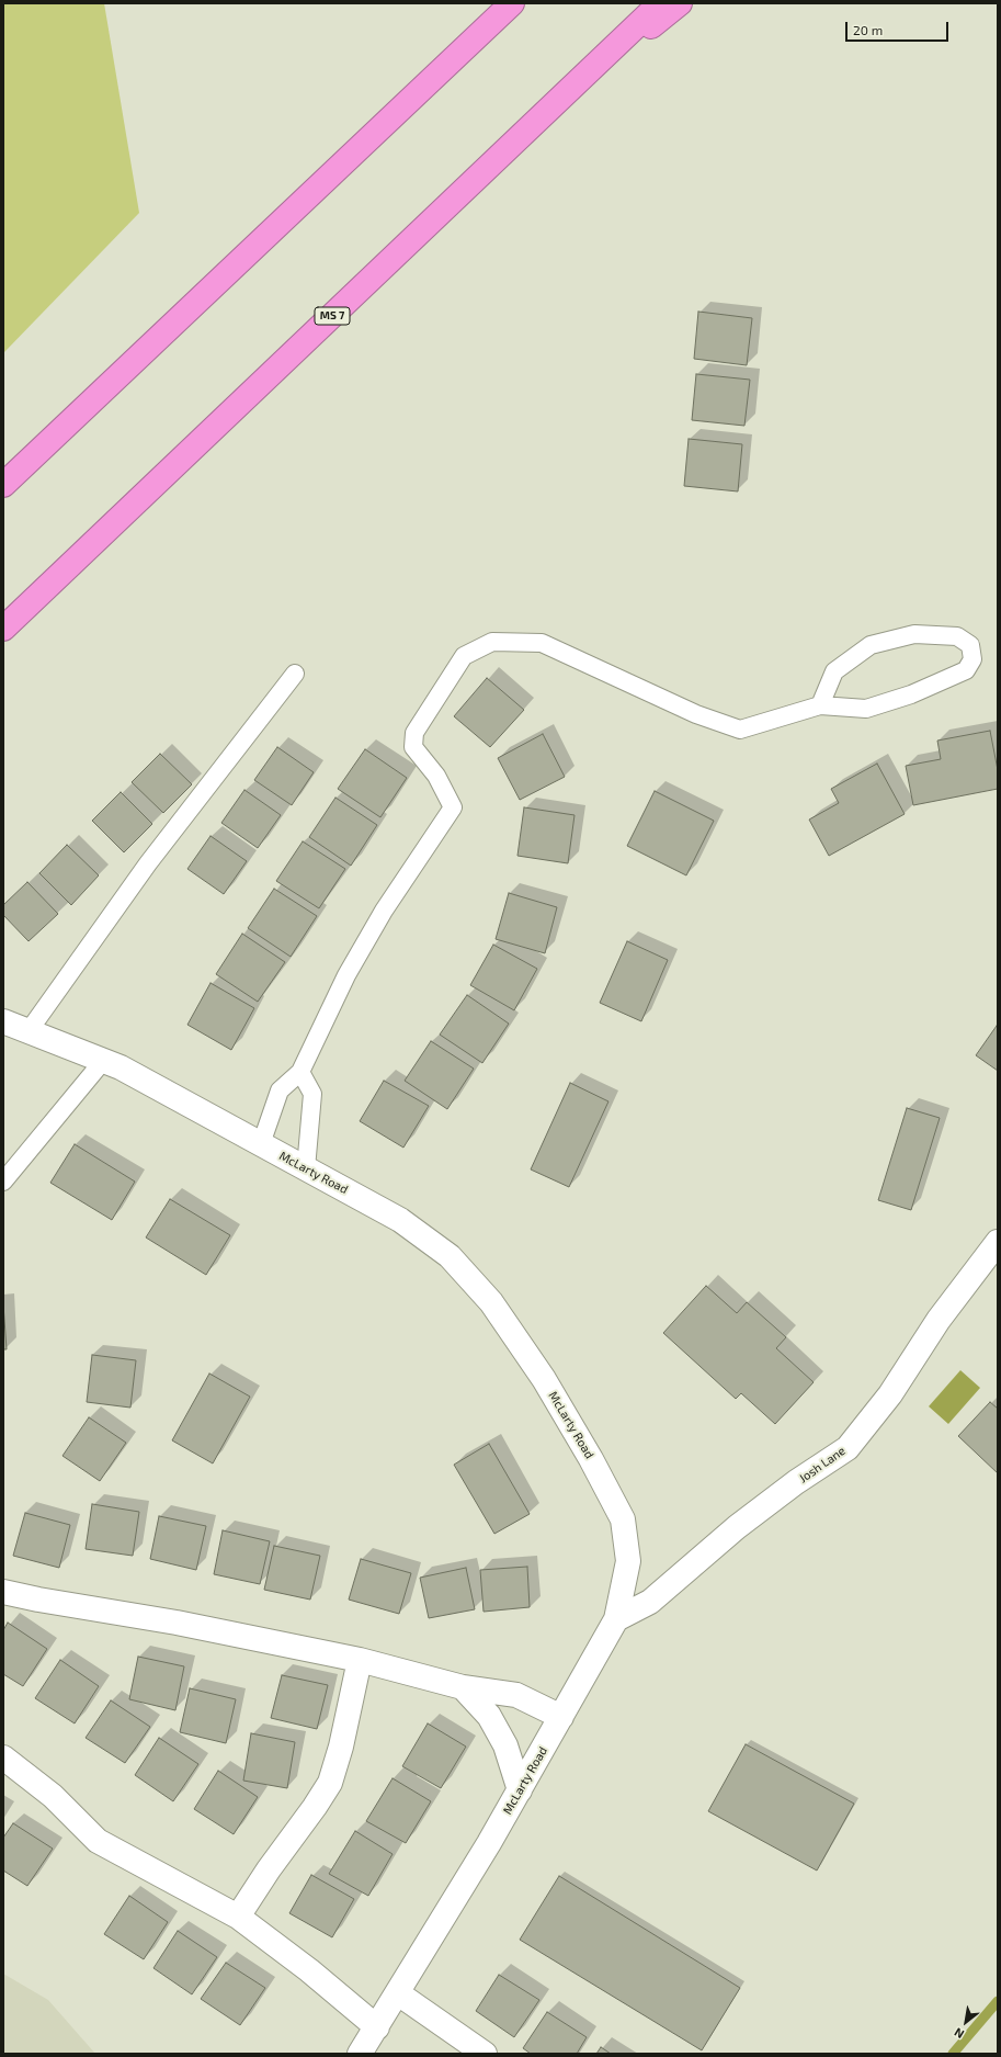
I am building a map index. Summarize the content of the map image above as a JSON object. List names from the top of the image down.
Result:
{
  "streets": {
    "highway": ["MS 7"],
    "street": ["McLarty Road", "Josh Lane"]
  },
  "crossings": [
    ["McLarty Road", "Josh Lane"]
  ],
  "scale_bar": "20 m",
  "north": "bottom left"
}
